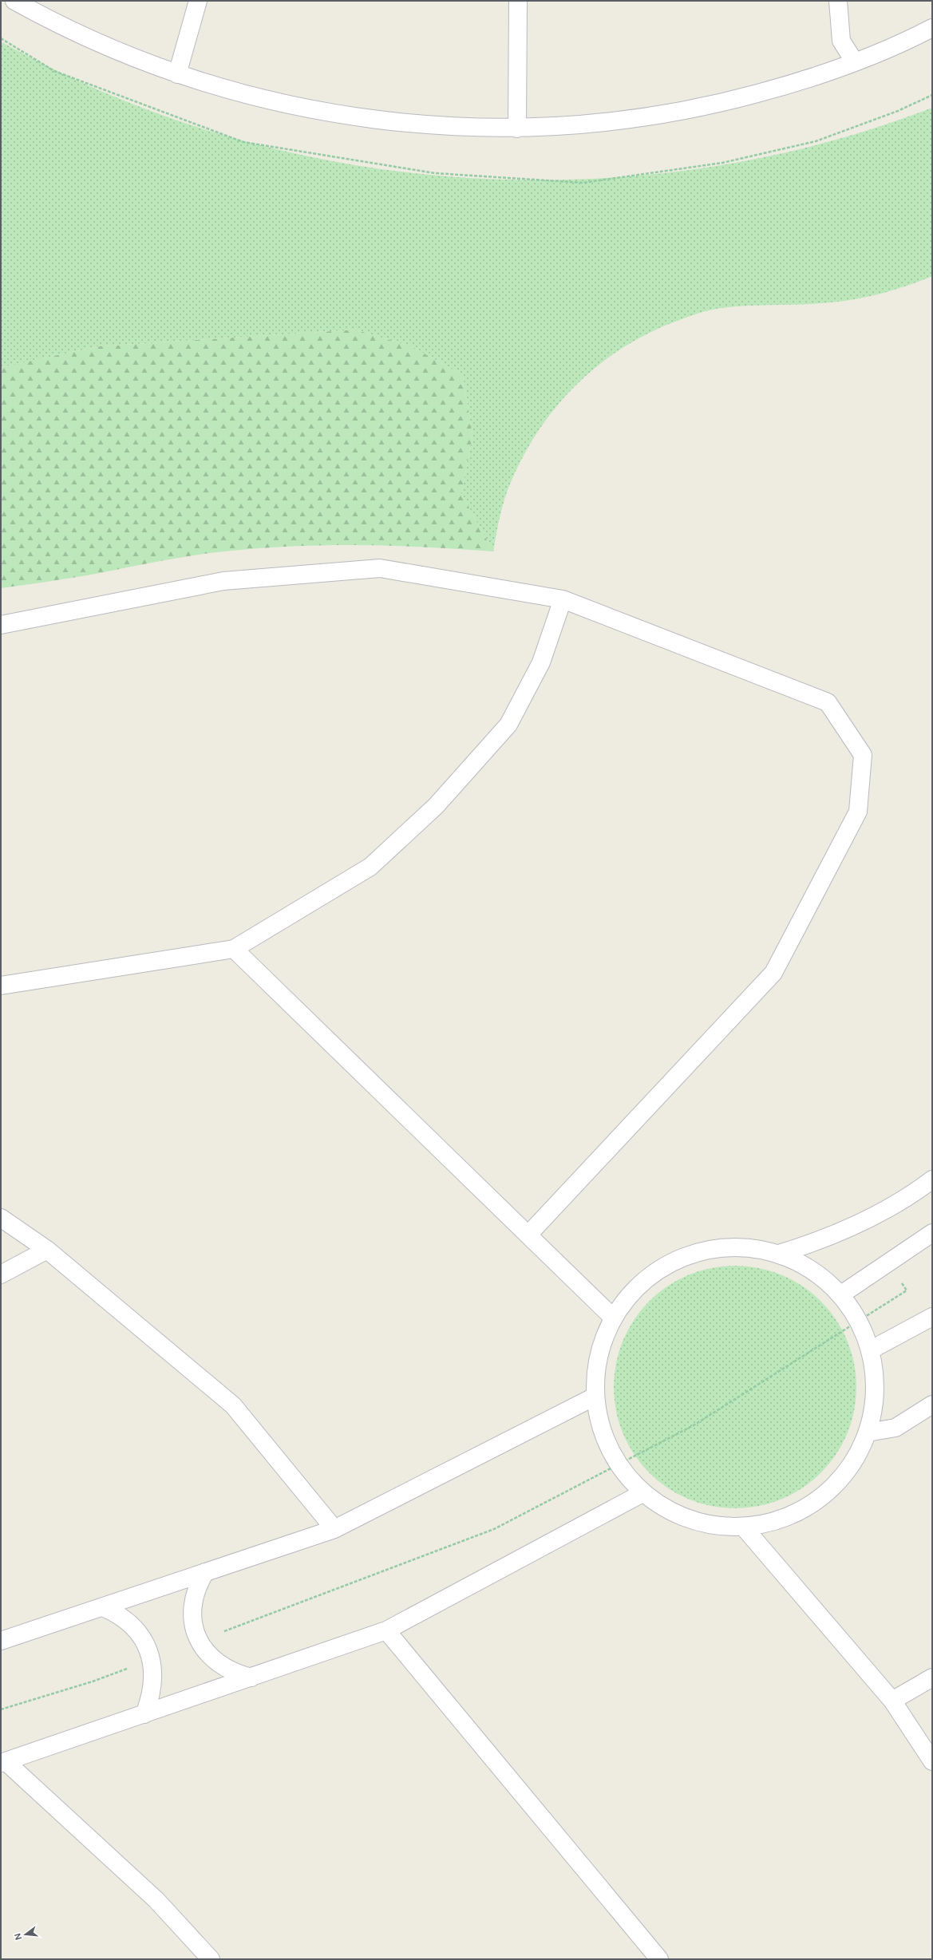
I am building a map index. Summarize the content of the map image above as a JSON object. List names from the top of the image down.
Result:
{
  "north": "left"
}
